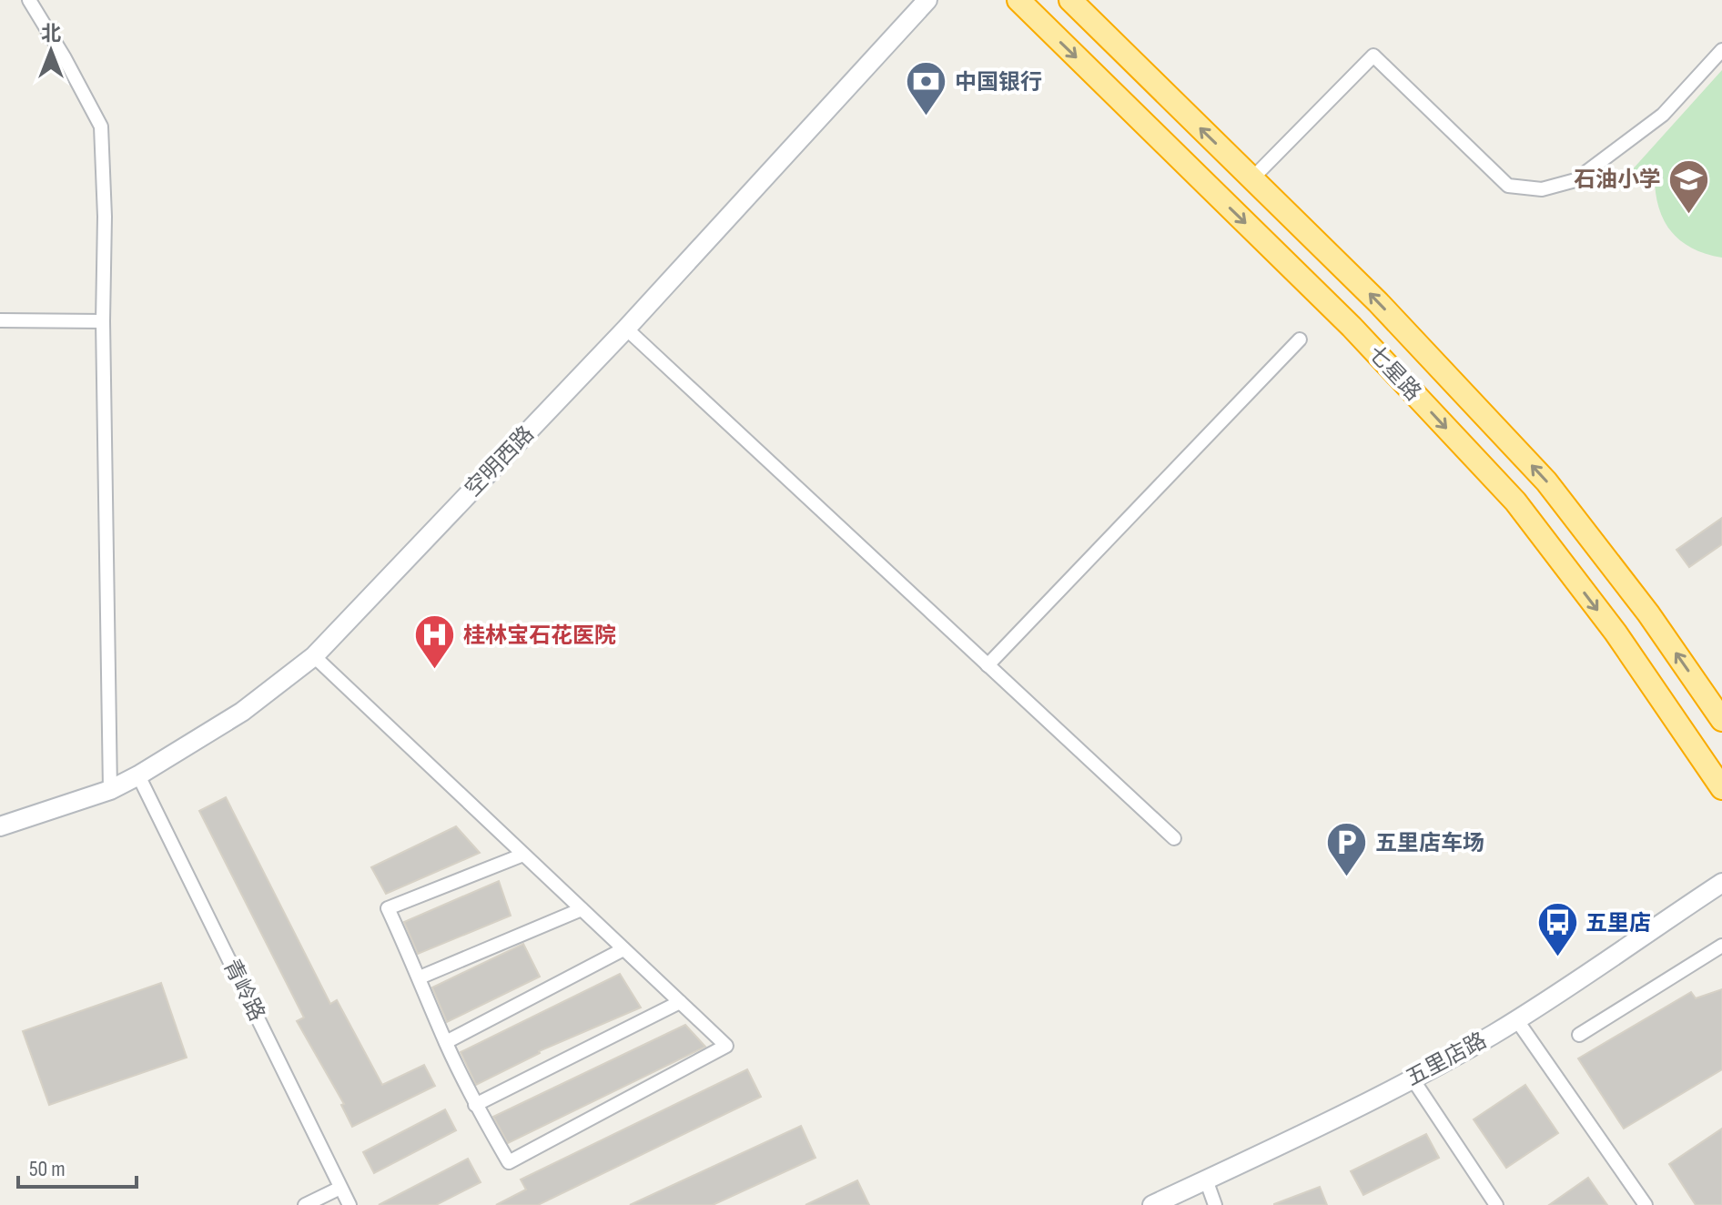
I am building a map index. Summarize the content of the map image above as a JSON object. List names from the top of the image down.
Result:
{
  "streets": {
    "highway": ["七星路"],
    "main road": ["空明西路", "五里店路"],
    "street": ["青岭路"]
  },
  "crossings": [
    ["空明西路", "青岭路"]
  ],
  "places": {
    "bank": ["中国银行"],
    "school or university": ["石油小学"],
    "hospital": ["桂林宝石花医院"],
    "parking": ["五里店车场"],
    "bus stop": ["五里店"]
  },
  "scale_bar": "50 m",
  "north": "top"
}
